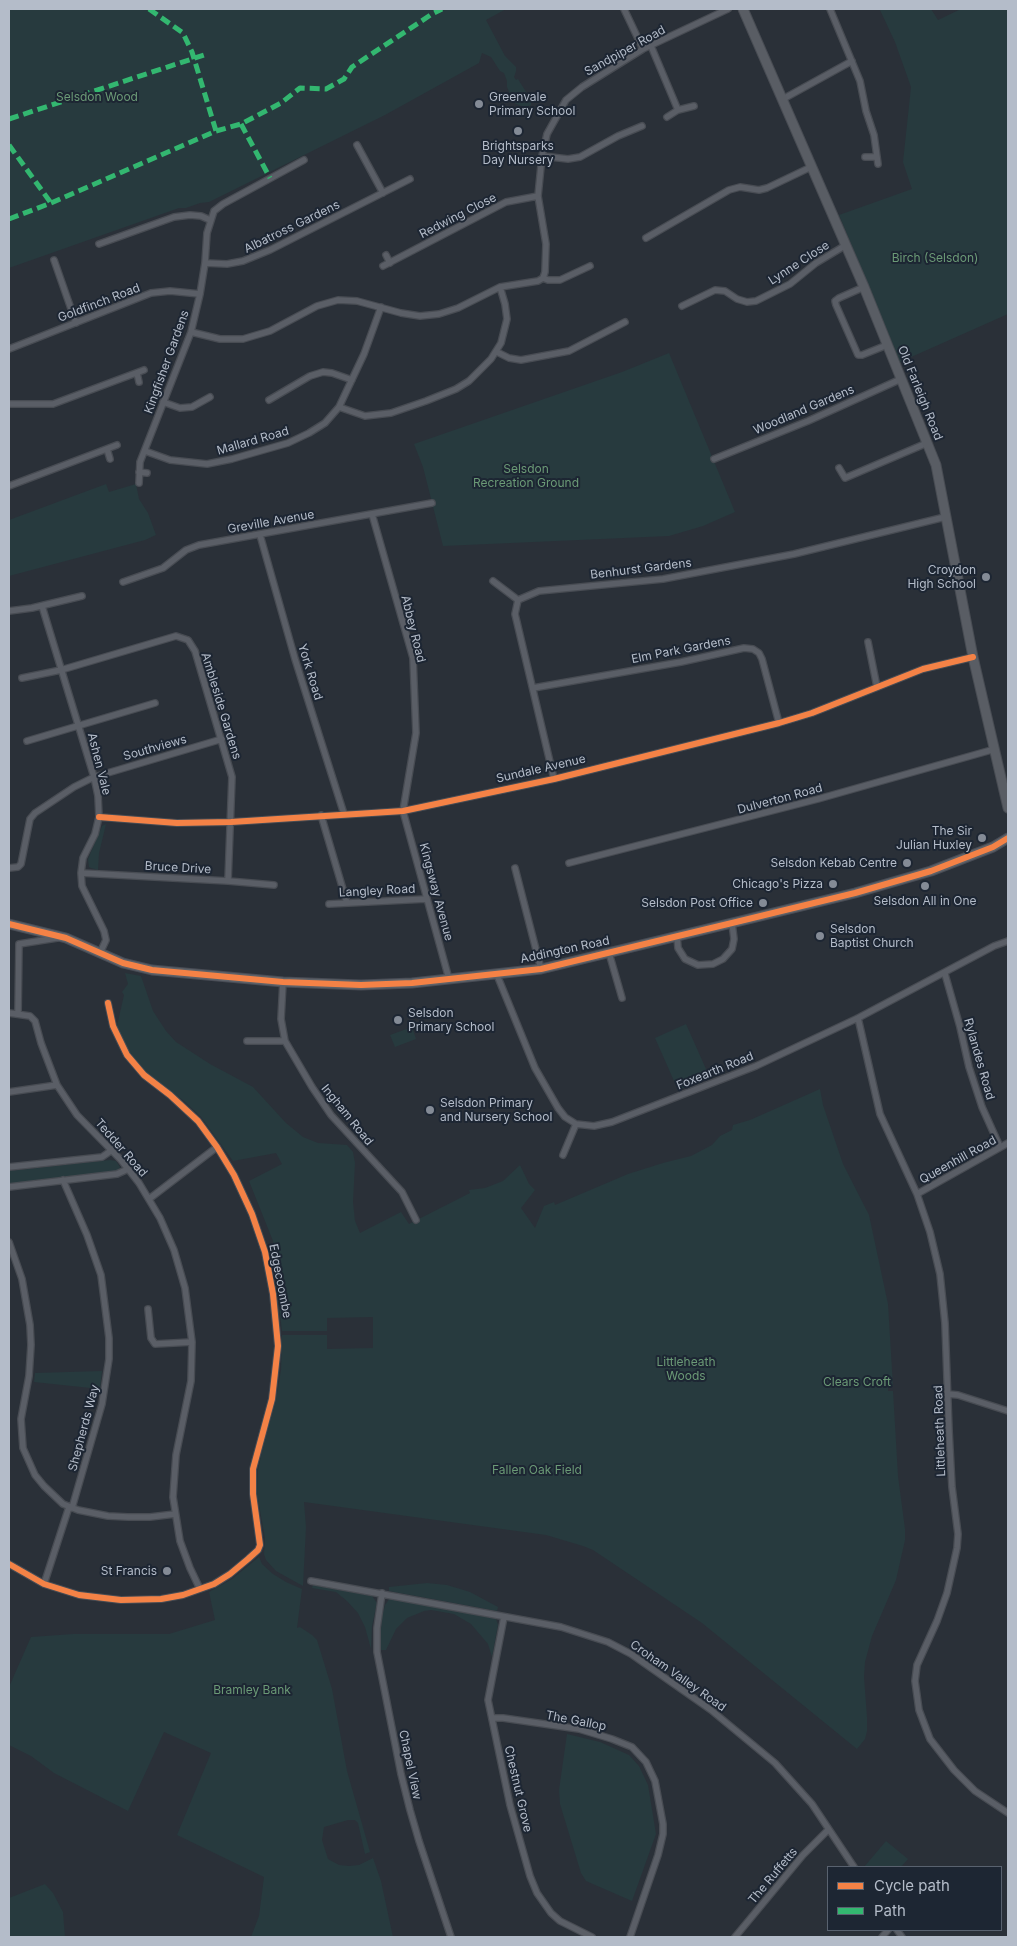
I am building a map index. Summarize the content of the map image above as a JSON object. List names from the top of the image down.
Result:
{
  "streets": {
    "main road": ["Addington Road"],
    "street": [
      "Sandpiper Road",
      "Redwing Close",
      "Albatross Gardens",
      "Lynne Close",
      "Goldfinch Road",
      "Kingfisher Gardens",
      "Old Farleigh Road",
      "Woodland Gardens",
      "Mallard Road",
      "Greville Avenue",
      "Benhurst Gardens",
      "Abbey Road",
      "Elm Park Gardens",
      "York Road",
      "Ambleside Gardens",
      "Southviews",
      "Ashen Vale",
      "Sundale Avenue",
      "Dulverton Road",
      "Bruce Drive",
      "Langley Road",
      "Kingsway Avenue",
      "Rylandes Road",
      "Foxearth Road",
      "Ingham Road",
      "Tedder Road",
      "Queenhill Road",
      "Edgecoombe",
      "Shepherds Way",
      "Littleheath Road",
      "Croham Valley Road",
      "The Gallop",
      "Chapel View",
      "Chestnut Grove",
      "The Ruffetts"
    ]
  },
  "crossings": [
    ["Sandpiper Road", "Redwing Close"],
    ["Albatross Gardens", "Kingfisher Gardens"],
    ["Lynne Close", "Old Farleigh Road"],
    ["Goldfinch Road", "Kingfisher Gardens"],
    ["Kingfisher Gardens", "Mallard Road"],
    ["Old Farleigh Road", "Woodland Gardens"],
    ["Old Farleigh Road", "Benhurst Gardens"],
    ["Old Farleigh Road", "Sundale Avenue"],
    ["Old Farleigh Road", "Dulverton Road"],
    ["Greville Avenue", "Abbey Road"],
    ["Greville Avenue", "York Road"],
    ["Abbey Road", "Sundale Avenue"],
    ["Abbey Road", "Kingsway Avenue"],
    ["Elm Park Gardens", "Sundale Avenue"],
    ["York Road", "Sundale Avenue"],
    ["Ambleside Gardens", "Southviews"],
    ["Ambleside Gardens", "Ashen Vale"],
    ["Ambleside Gardens", "Sundale Avenue"],
    ["Ambleside Gardens", "Bruce Drive"],
    ["Southviews", "Ashen Vale"],
    ["Ashen Vale", "Sundale Avenue"],
    ["Ashen Vale", "Bruce Drive"],
    ["Ashen Vale", "Addington Road"],
    ["Sundale Avenue", "Kingsway Avenue"],
    ["Langley Road", "Kingsway Avenue"],
    ["Kingsway Avenue", "Addington Road"],
    ["Addington Road", "Ingham Road"],
    ["Rylandes Road", "Foxearth Road"],
    ["Rylandes Road", "Queenhill Road"],
    ["Foxearth Road", "Littleheath Road"],
    ["Tedder Road", "Edgecoombe"],
    ["Queenhill Road", "Littleheath Road"],
    ["Croham Valley Road", "Chapel View"],
    ["Croham Valley Road", "Chestnut Grove"],
    ["Croham Valley Road", "The Ruffetts"],
    ["The Gallop", "Chestnut Grove"]
  ],
  "parks": [
    "Selsdon Wood",
    "Birch (Selsdon)",
    "Selsdon Recreation Ground",
    "Littleheath Woods",
    "Clears Croft",
    "Fallen Oak Field",
    "Bramley Bank"
  ],
  "places": [
    "Greenvale Primary School",
    "Brightsparks Day Nursery",
    "Croydon High School",
    "The Sir Julian Huxley",
    "Selsdon Kebab Centre",
    "Chicago's Pizza",
    "Selsdon All in One",
    "Selsdon Post Office",
    "Selsdon Baptist Church",
    "Selsdon Primary School",
    "Selsdon Primary and Nursery School",
    "St Francis"
  ],
  "legend": ["Cycle path", "Path"]
}
